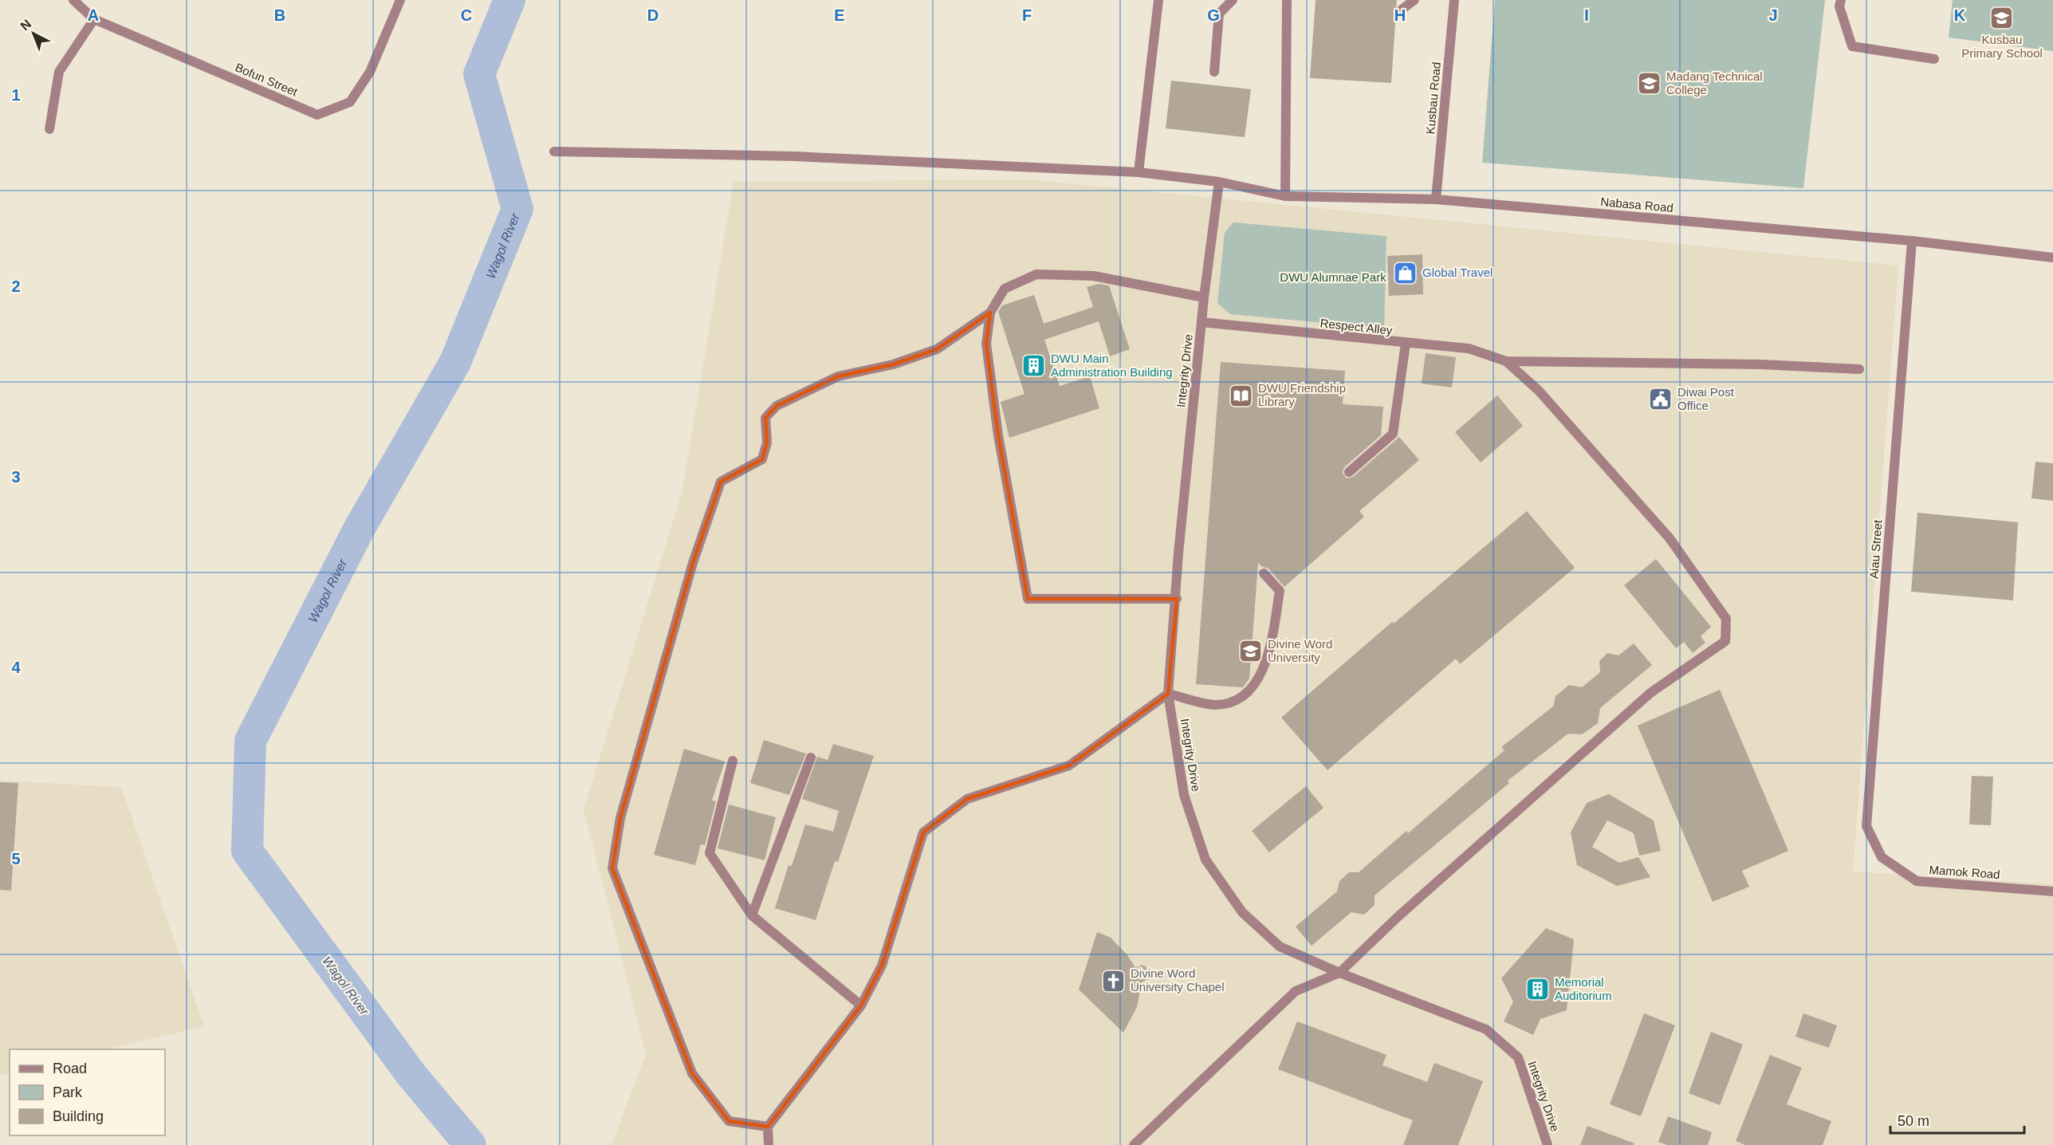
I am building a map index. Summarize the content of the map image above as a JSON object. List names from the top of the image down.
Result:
{
  "streets": {
    "street": [
      "Bofun Street",
      "Kusbau Road",
      "Nabasa Road",
      "Respect Alley",
      "Integrity Drive",
      "Aiau Street",
      "Mamok Road"
    ]
  },
  "crossings": [
    ["Kusbau Road", "Nabasa Road"],
    ["Nabasa Road", "Integrity Drive"],
    ["Nabasa Road", "Aiau Street"],
    ["Respect Alley", "Integrity Drive"],
    ["Aiau Street", "Mamok Road"]
  ],
  "water": ["Wagol River"],
  "parks": ["DWU Alumnae Park"],
  "places": {
    "school or university": ["Kusbau Primary School", "Madang Technical College", "Divine Word University"],
    "shop": ["Global Travel"],
    "building": ["DWU Main Administration Building", "Memorial Auditorium"],
    "library": ["DWU Friendship Library"],
    "public building": ["Diwai Post Office"],
    "church": ["Divine Word University Chapel"]
  },
  "legend": ["Road", "Park", "Building"],
  "scale_bar": "50 m",
  "north": "top left",
  "grid": {
    "columns": [
      "A",
      "B",
      "C",
      "D",
      "E",
      "F",
      "G",
      "H",
      "I",
      "J",
      "K"
    ],
    "rows": [
      "1",
      "2",
      "3",
      "4",
      "5"
    ]
  }
}
